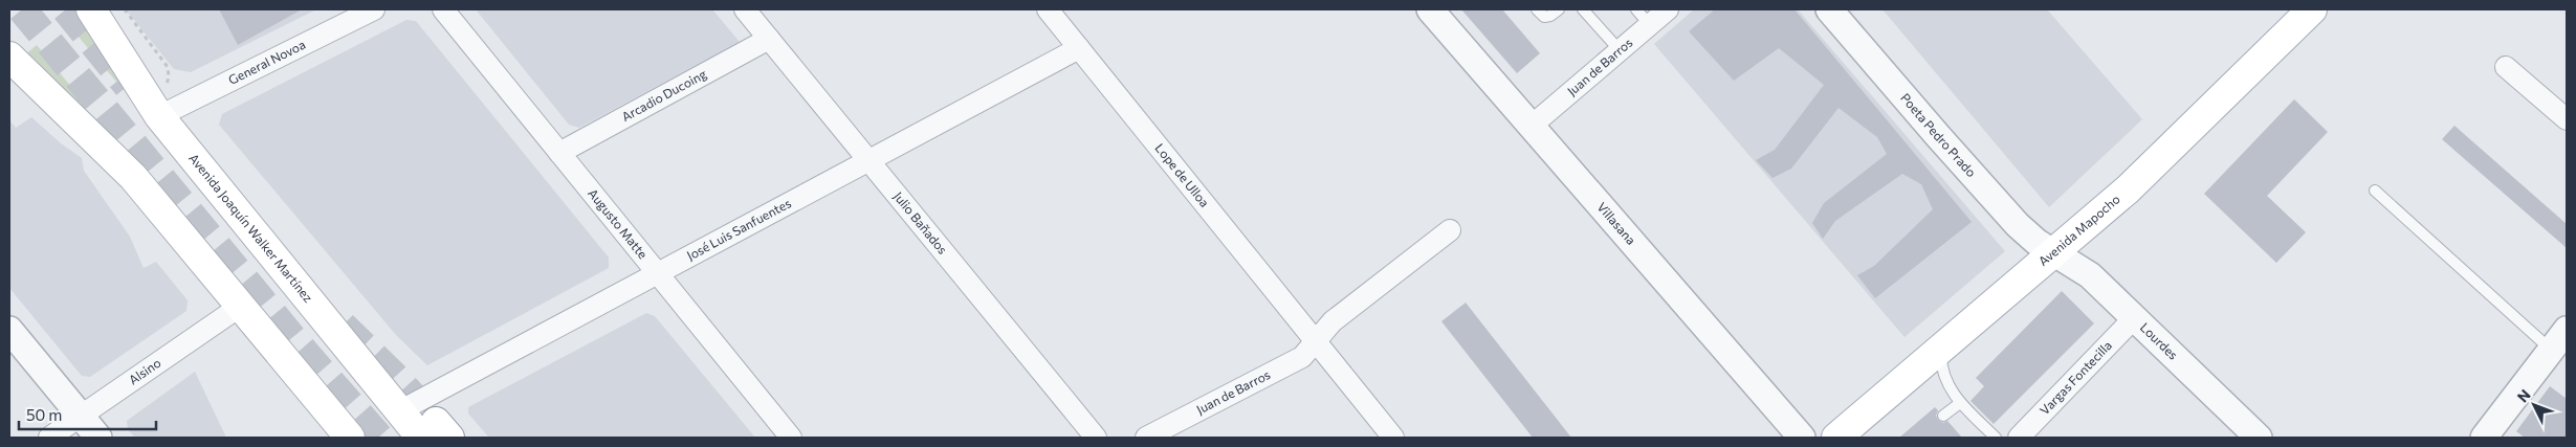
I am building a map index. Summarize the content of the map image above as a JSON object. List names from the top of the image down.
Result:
{
  "streets": {
    "main road": ["Avenida Joaquín Walker Martínez", "Avenida Mapocho"],
    "street": [
      "General Novoa",
      "Juan de Barros",
      "Arcadio Ducoing",
      "Poeta Pedro Prado",
      "Lope de Ulloa",
      "Augusto Matte",
      "Julio Bañados",
      "Villasana",
      "José Luis Sanfuentes",
      "Lourdes",
      "Alsino",
      "Vargas Fontecilla"
    ]
  },
  "crossings": [
    ["General Novoa", "Avenida Joaquín Walker Martínez"],
    ["Juan de Barros", "Lope de Ulloa"],
    ["Juan de Barros", "Villasana"],
    ["Arcadio Ducoing", "Augusto Matte"],
    ["Arcadio Ducoing", "Julio Bañados"],
    ["Poeta Pedro Prado", "Avenida Mapocho"],
    ["Poeta Pedro Prado", "Lourdes"],
    ["Lope de Ulloa", "José Luis Sanfuentes"],
    ["Augusto Matte", "José Luis Sanfuentes"],
    ["Julio Bañados", "José Luis Sanfuentes"],
    ["Avenida Joaquín Walker Martínez", "José Luis Sanfuentes"],
    ["Avenida Mapocho", "Lourdes"],
    ["Lourdes", "Vargas Fontecilla"]
  ],
  "scale_bar": "50 m",
  "north": "top left"
}
